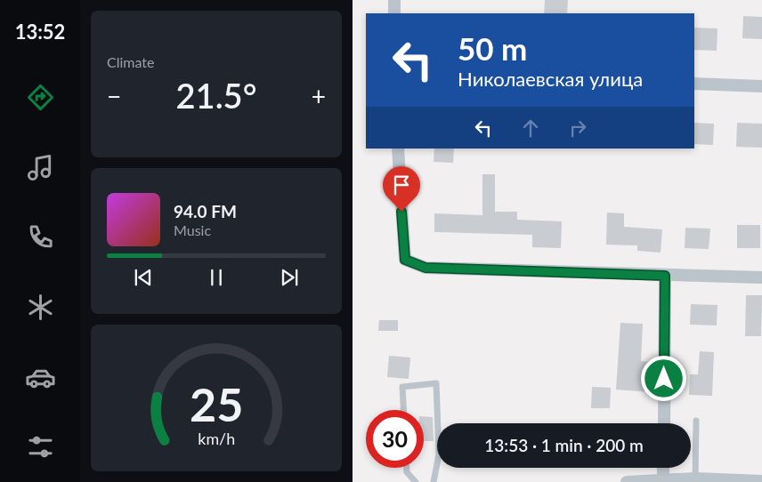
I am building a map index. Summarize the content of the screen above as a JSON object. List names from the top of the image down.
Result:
{
  "page": {
    "tabs": "13:52",
    "tile": "Climate",
    "turn": ["50 m", "Николаевская улица"],
    "heat": ["−", "21.5°", "+"],
    "song": ["94.0 FM", "Music"],
    "limit": "30",
    "trip": "13:53 · 1 min · 200 m",
    "gauge": ["25", "km/h"]
  }
}
